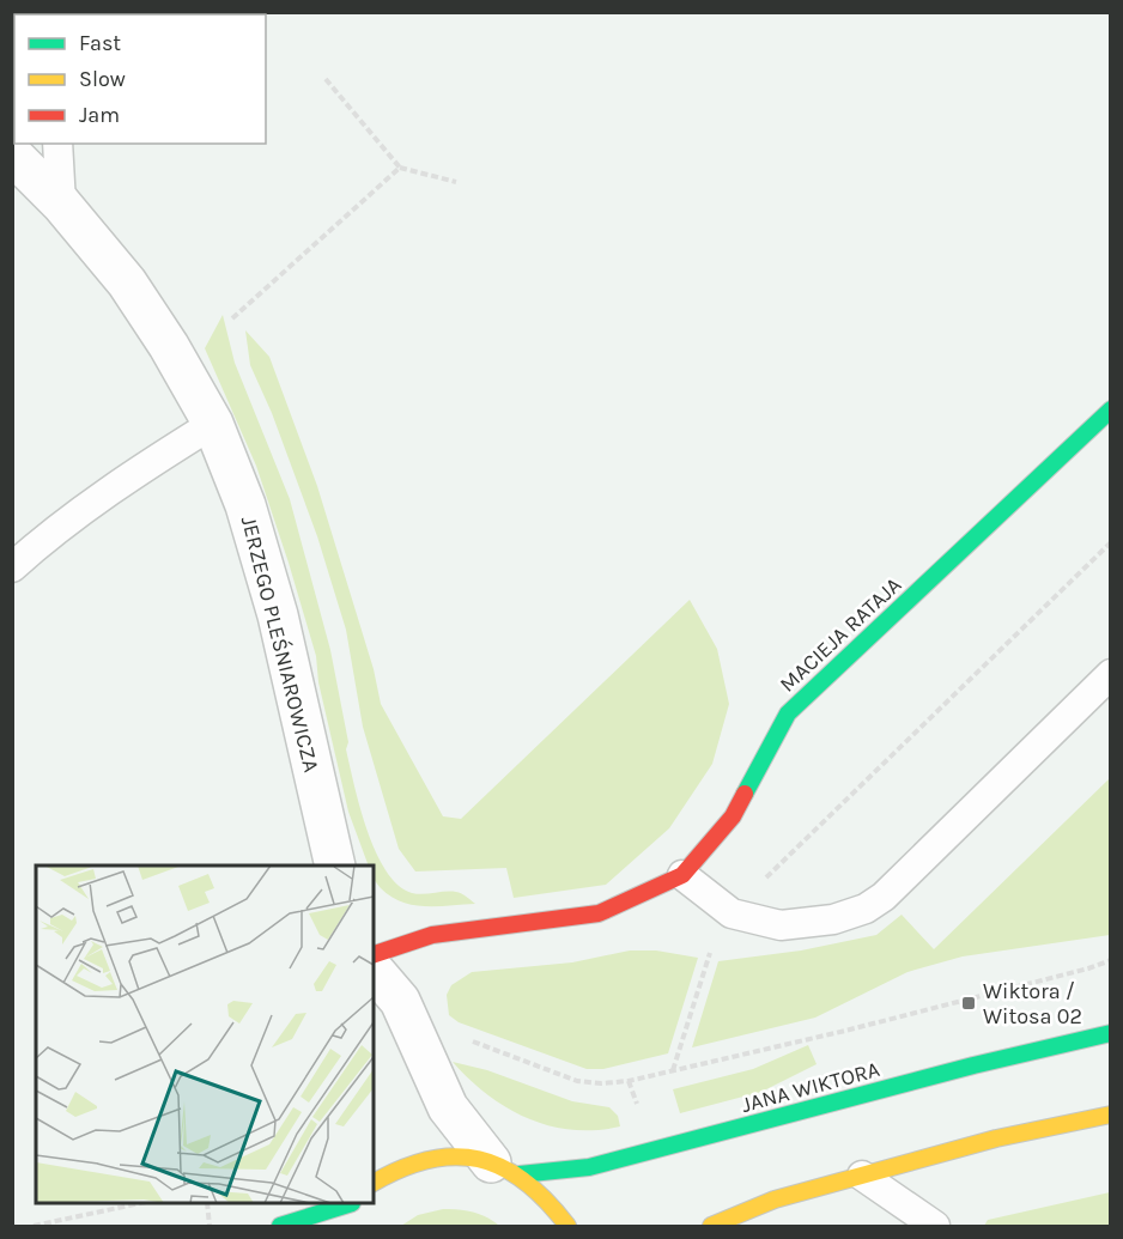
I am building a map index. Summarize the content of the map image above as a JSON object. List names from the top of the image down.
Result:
{
  "streets": {
    "street": ["MACIEJA RATAJA", "JERZEGO PLEŚNIAROWICZA", "JANA WIKTORA"]
  },
  "places": {
    "transit": ["Wiktora / Witosa 02"]
  },
  "legend": ["Fast", "Slow", "Jam"]
}
